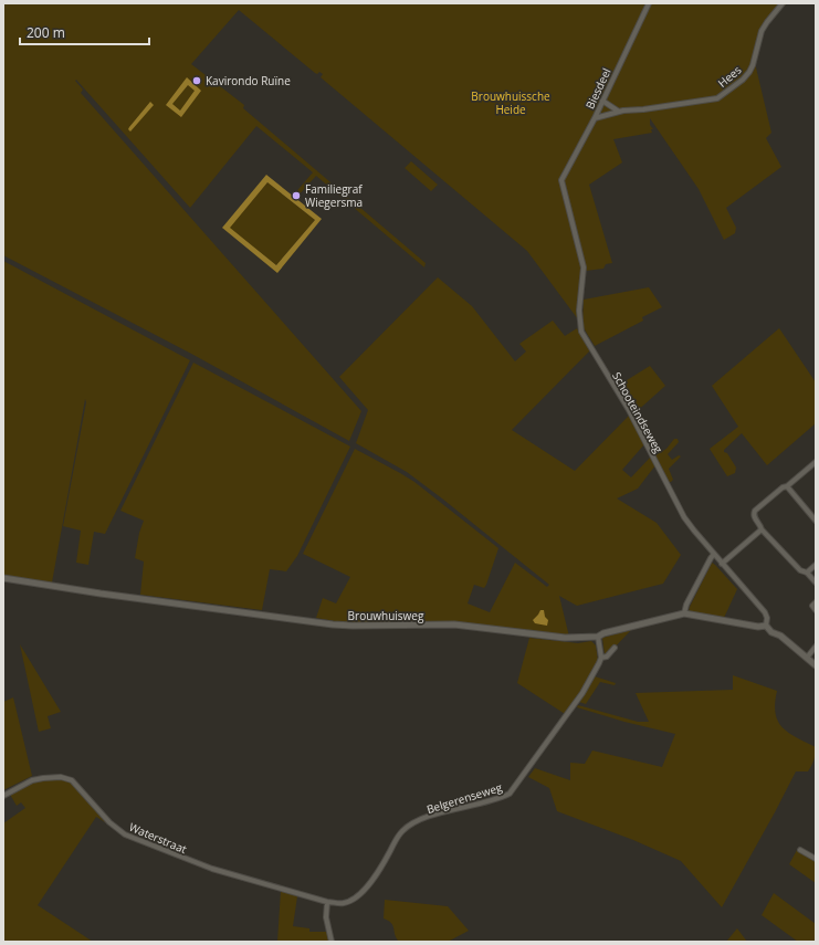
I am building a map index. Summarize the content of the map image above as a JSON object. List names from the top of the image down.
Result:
{
  "streets": {
    "street": [
      "Hees",
      "Biesdeel",
      "Schooteindseweg",
      "Brouwhuisweg",
      "Belgerenseweg",
      "Waterstraat"
    ]
  },
  "crossings": [
    ["Hees", "Biesdeel"],
    ["Biesdeel", "Schooteindseweg"],
    ["Schooteindseweg", "Brouwhuisweg"],
    ["Belgerenseweg", "Waterstraat"]
  ],
  "parks": ["Brouwhuissche Heide"],
  "places": ["Kavirondo Ruïne", "Familiegraf Wiegersma"],
  "scale_bar": "200 m"
}
